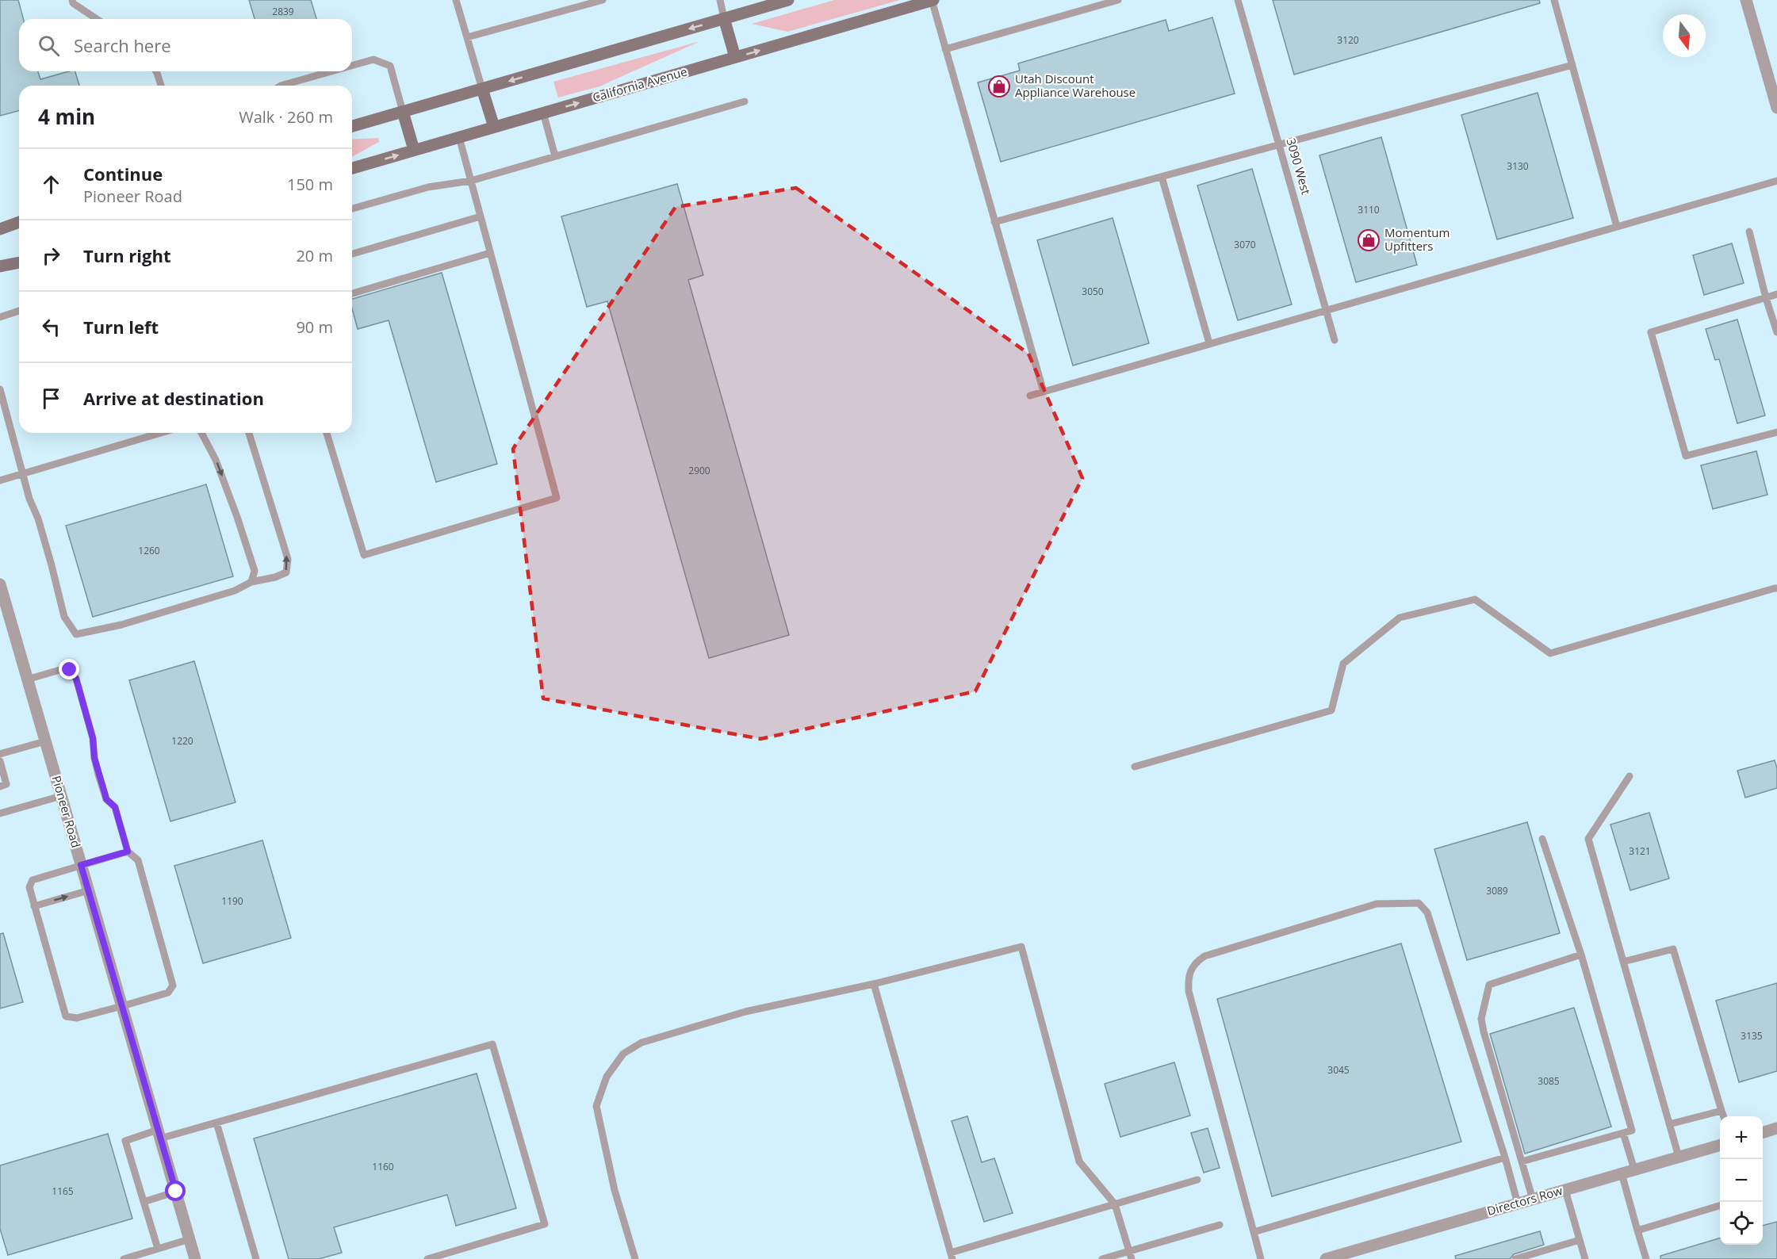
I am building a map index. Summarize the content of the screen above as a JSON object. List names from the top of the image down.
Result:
{
  "streets": {
    "main road": ["California Avenue"],
    "street": ["Pioneer Road", "Directors Row"],
    "lane": ["3090 West"]
  },
  "places": {
    "shop": ["Utah Discount Appliance Warehouse", "Momentum Upfitters"]
  },
  "house_numbers": [
    "2839",
    "3120",
    "3130",
    "3110",
    "3070",
    "3050",
    "2900",
    "1260",
    "1220",
    "3121",
    "3089",
    "1190",
    "3135",
    "3045",
    "3085",
    "1160",
    "1165"
  ],
  "north": "bottom",
  "page": {
    "search": "Search here",
    "heading": ["4 min", "Walk · 260 m"],
    "list": [
      ["Continue", "Pioneer Road", "150 m"],
      ["Turn right", "20 m"],
      ["Turn left", "90 m"],
      "Arrive at destination"
    ],
    "map_buttons": ["+", "−"]
  }
}
